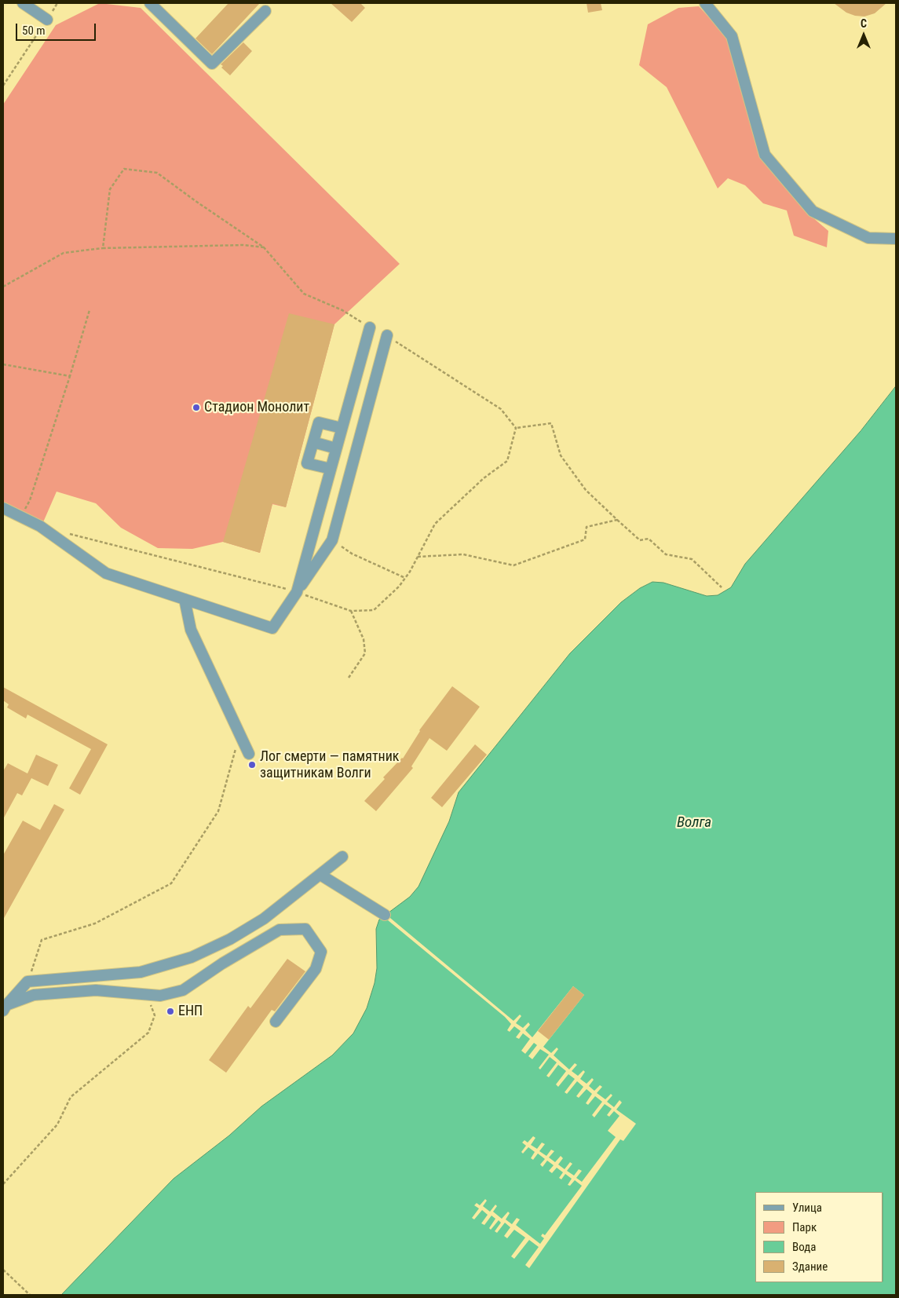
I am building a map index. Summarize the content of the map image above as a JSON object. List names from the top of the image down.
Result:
{
  "water": ["Волга"],
  "places": ["Стадион Монолит", "Лог смерти — памятник защитникам Волги", "ЕНП"],
  "legend": [
    "Улица",
    "Парк",
    "Вода",
    "Здание"
  ],
  "scale_bar": "50 m",
  "north": "top"
}
